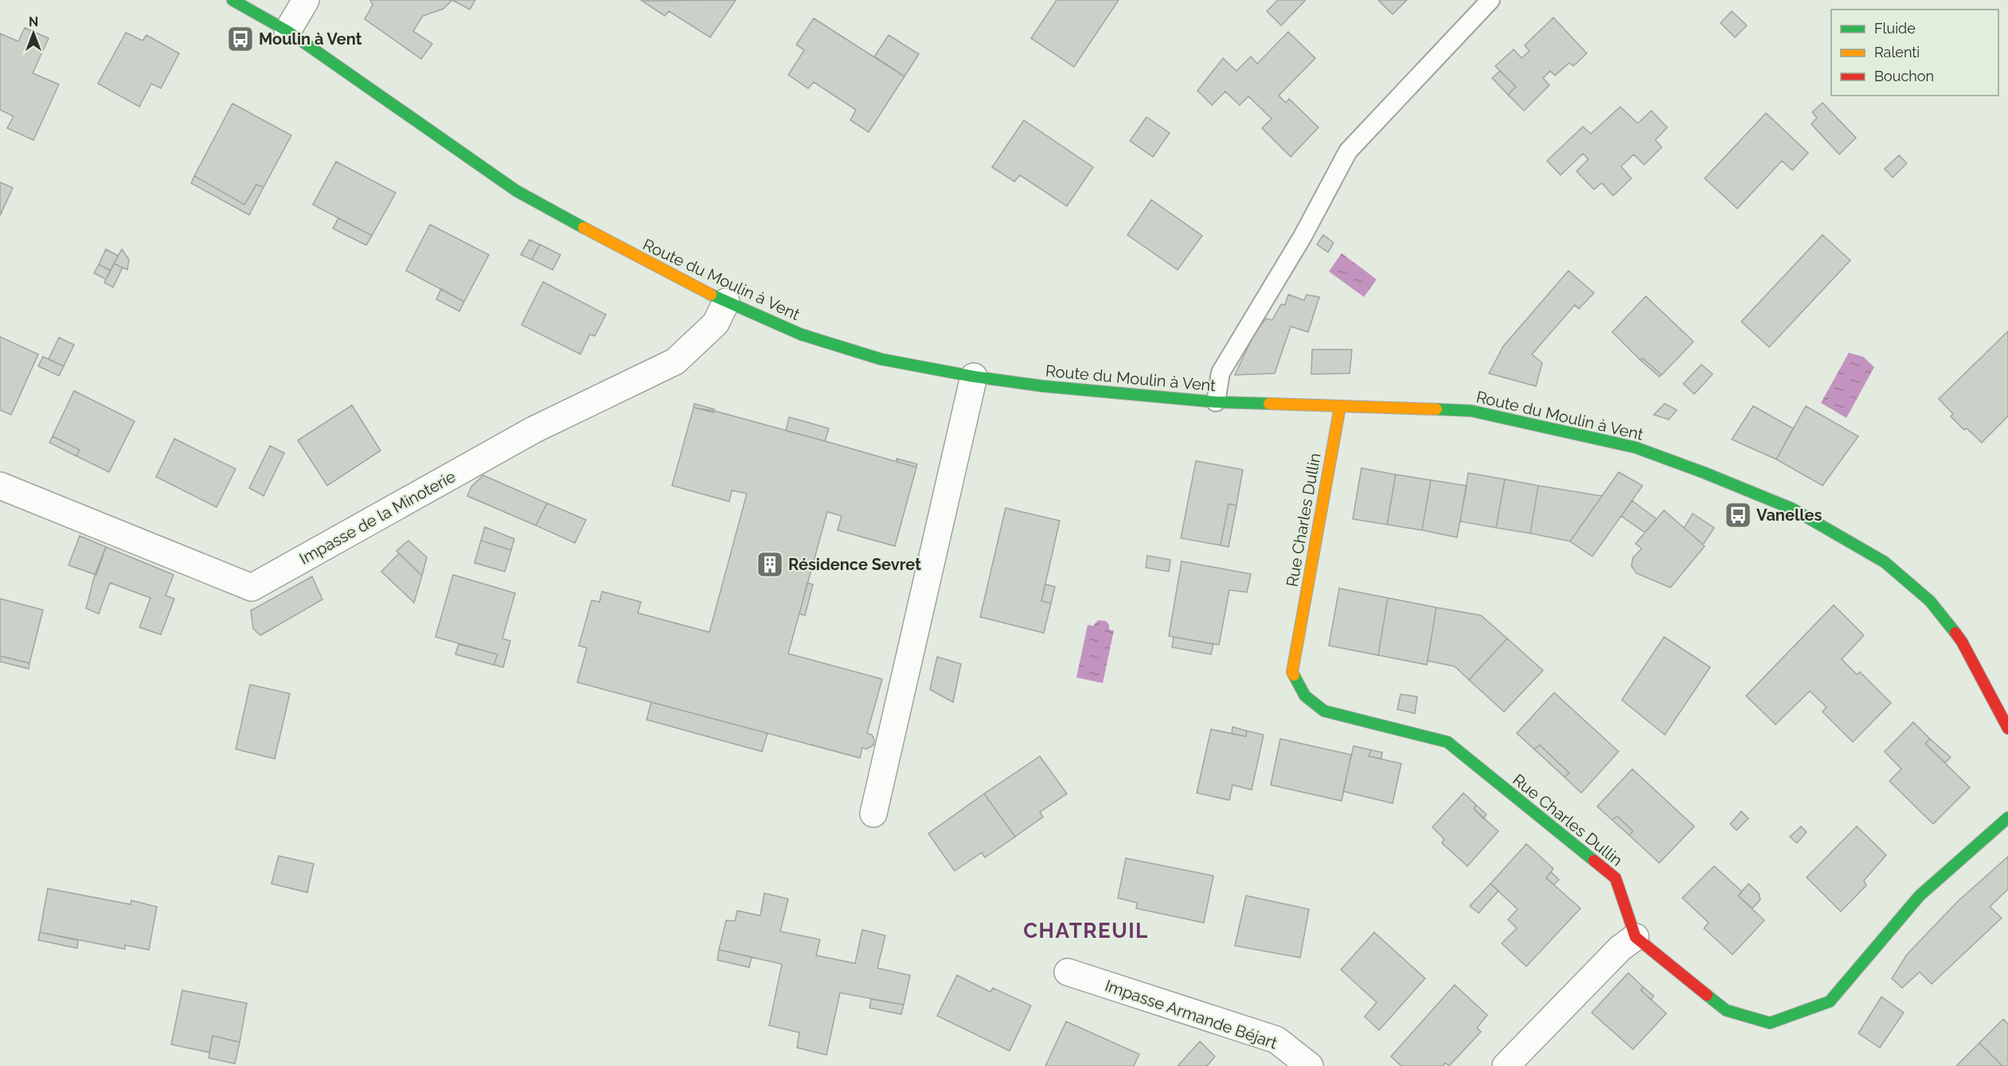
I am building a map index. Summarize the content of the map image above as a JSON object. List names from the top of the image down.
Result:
{
  "streets": {
    "street": [
      "Route du Moulin à Vent",
      "Impasse de la Minoterie",
      "Rue Charles Dullin",
      "Impasse Armande Béjart"
    ]
  },
  "crossings": [
    ["Route du Moulin à Vent", "Impasse de la Minoterie"],
    ["Route du Moulin à Vent", "Rue Charles Dullin"]
  ],
  "districts": ["CHATREUIL"],
  "places": {
    "bus stop": ["Moulin à Vent", "Vanelles"],
    "building": ["Résidence Sevret"]
  },
  "legend": ["Fluide", "Ralenti", "Bouchon"],
  "north": "top"
}
